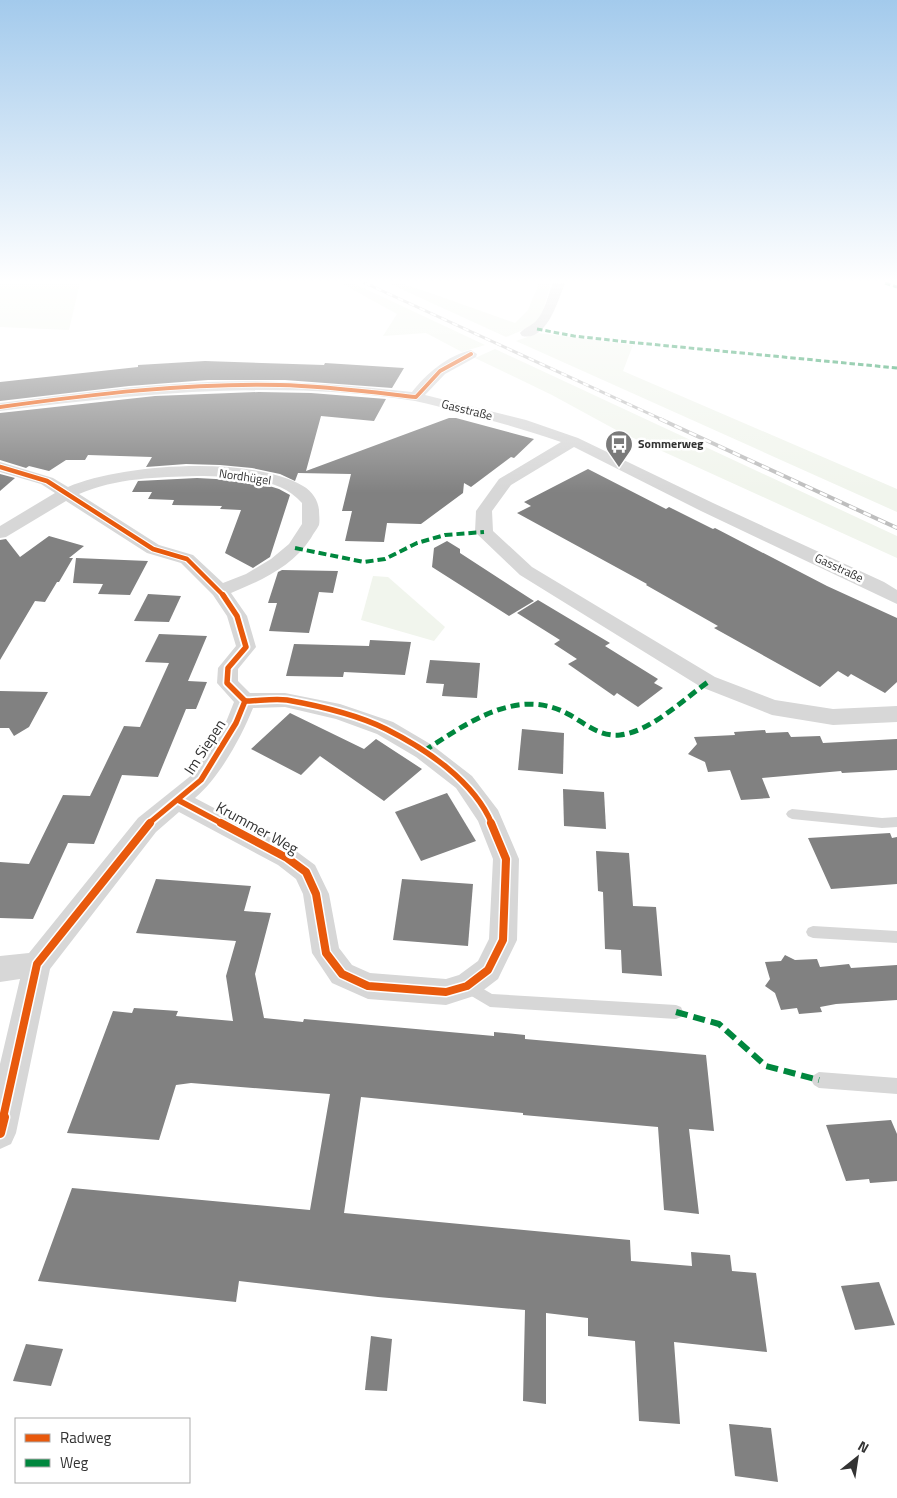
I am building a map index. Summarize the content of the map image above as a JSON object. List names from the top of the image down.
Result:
{
  "streets": {
    "street": [
      "Gasstraße",
      "Nordhügel",
      "Im Siepen",
      "Krummer Weg"
    ]
  },
  "crossings": [
    ["Im Siepen", "Krummer Weg"]
  ],
  "places": {
    "bus stop": ["Sommerweg"]
  },
  "legend": ["Radweg", "Weg"],
  "north": "top right"
}
